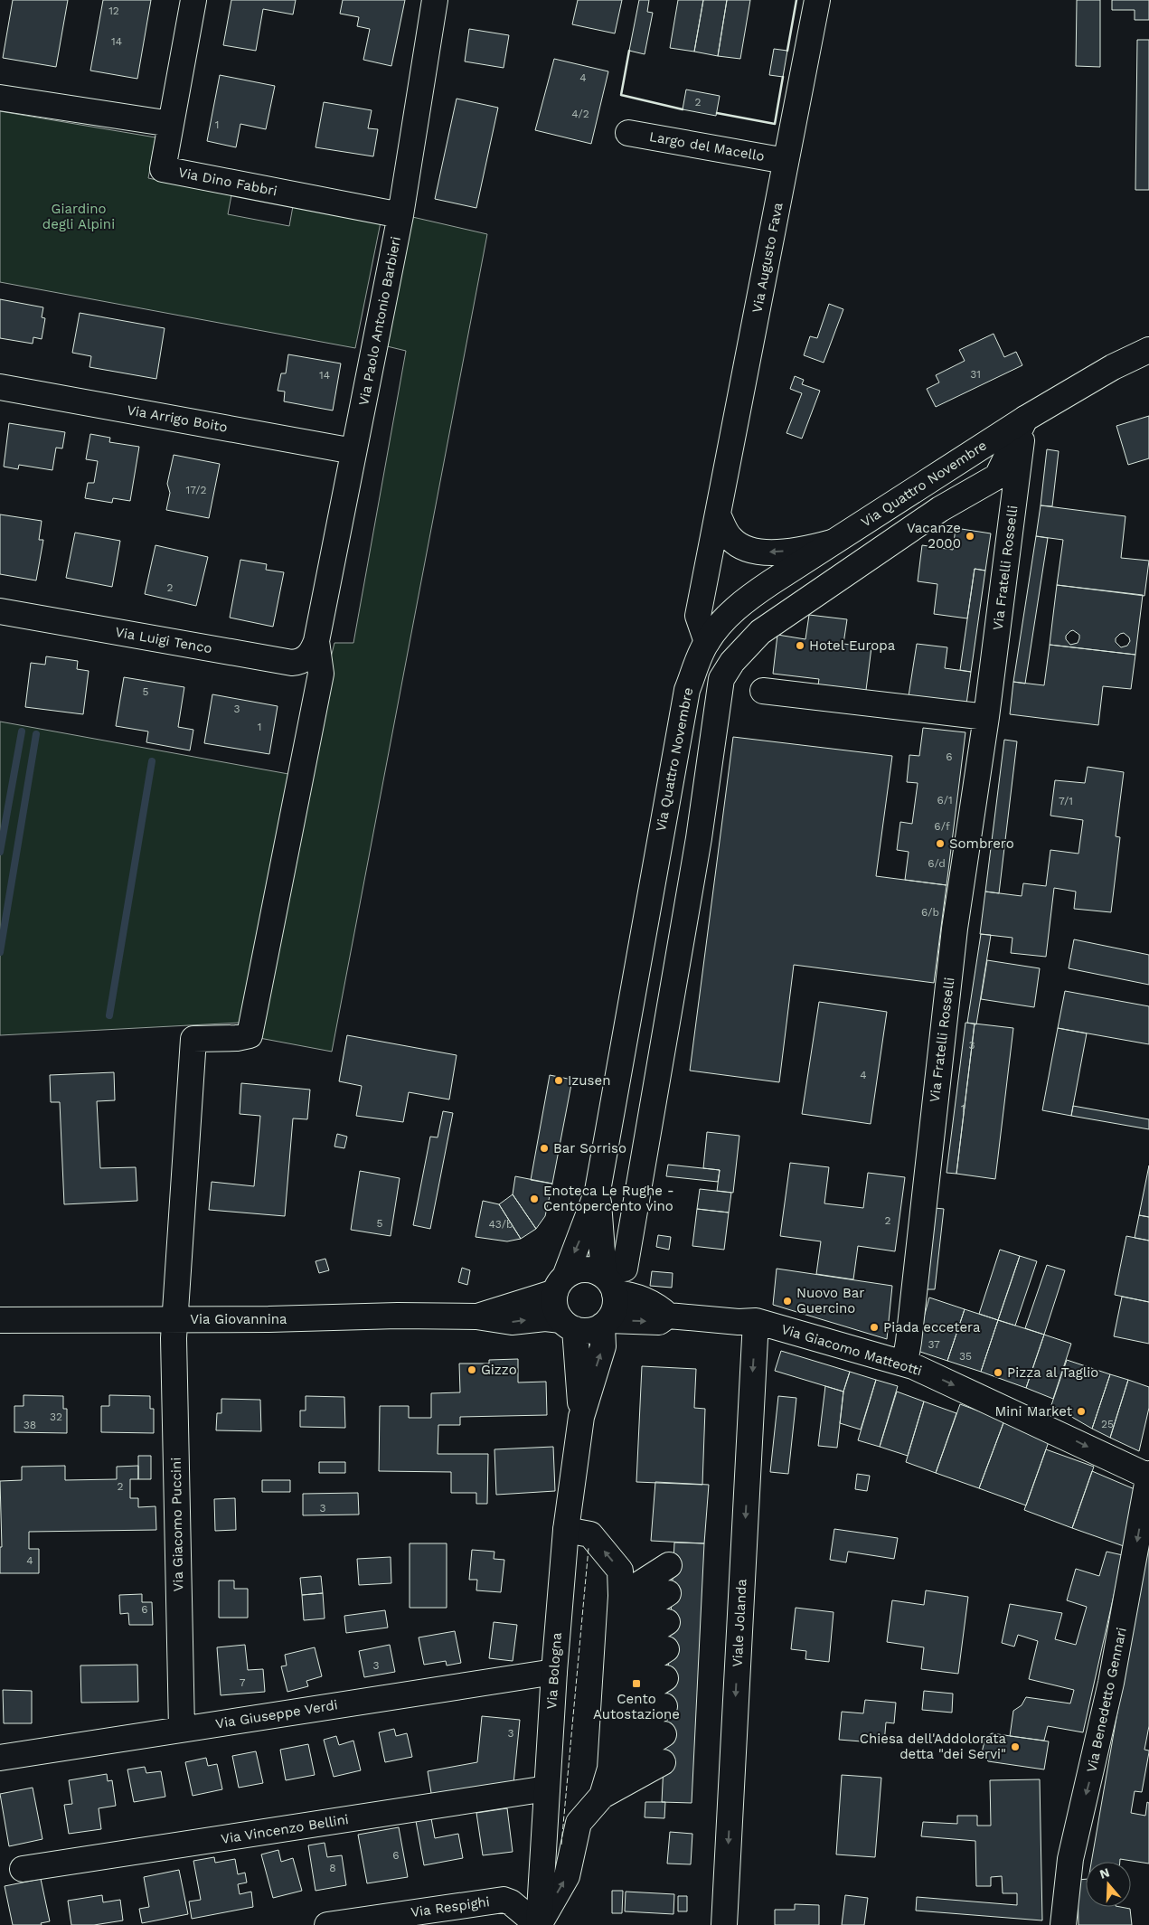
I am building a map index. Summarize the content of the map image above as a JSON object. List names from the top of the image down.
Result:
{
  "streets": {
    "street": [
      "Largo del Macello",
      "Via Dino Fabbri",
      "Via Augusto Fava",
      "Via Paolo Antonio Barbieri",
      "Via Arrigo Boito",
      "Via Quattro Novembre",
      "Via Fratelli Rosselli",
      "Via Luigi Tenco",
      "Via Giovannina",
      "Via Giacomo Matteotti",
      "Via Giacomo Puccini",
      "Viale Jolanda",
      "Via Bologna",
      "Via Benedetto Gennari",
      "Via Giuseppe Verdi",
      "Via Vincenzo Bellini",
      "Via Respighi"
    ]
  },
  "crossings": [
    ["Largo del Macello", "Via Augusto Fava"],
    ["Via Dino Fabbri", "Via Paolo Antonio Barbieri"],
    ["Via Augusto Fava", "Via Quattro Novembre"],
    ["Via Paolo Antonio Barbieri", "Via Arrigo Boito"],
    ["Via Paolo Antonio Barbieri", "Via Luigi Tenco"],
    ["Via Paolo Antonio Barbieri", "Via Giacomo Puccini"],
    ["Via Quattro Novembre", "Via Fratelli Rosselli"],
    ["Via Quattro Novembre", "Via Giovannina"],
    ["Via Quattro Novembre", "Via Giacomo Matteotti"],
    ["Via Quattro Novembre", "Via Bologna"],
    ["Via Fratelli Rosselli", "Via Giacomo Matteotti"],
    ["Via Luigi Tenco", "Via Giacomo Puccini"],
    ["Via Giovannina", "Via Giacomo Matteotti"],
    ["Via Giovannina", "Via Giacomo Puccini"],
    ["Via Giovannina", "Via Bologna"],
    ["Via Giacomo Matteotti", "Viale Jolanda"],
    ["Via Giacomo Matteotti", "Via Bologna"],
    ["Via Giacomo Matteotti", "Via Benedetto Gennari"],
    ["Via Giacomo Puccini", "Via Giuseppe Verdi"],
    ["Via Bologna", "Via Giuseppe Verdi"],
    ["Via Bologna", "Via Vincenzo Bellini"],
    ["Via Bologna", "Via Respighi"]
  ],
  "one_way": ["Via Giacomo Matteotti", "Via Benedetto Gennari"],
  "parks": ["Giardino degli Alpini"],
  "places": {
    "other": [
      "Vacanze 2000",
      "Hotel Europa",
      "Sombrero",
      "Izusen",
      "Bar Sorriso",
      "Enoteca Le Rughe - Centopercento vino",
      "Nuovo Bar Guercino",
      "Piada eccetera",
      "Gizzo",
      "Pizza al Taglio",
      "Mini Market",
      "Chiesa dell'Addolorata detta \"dei Servi\""
    ],
    "transit": ["Cento Autostazione"]
  },
  "house_numbers": [
    "12",
    "14",
    "4",
    "2",
    "4/2",
    "1",
    "31",
    "14",
    "17/2",
    "2",
    "5",
    "3",
    "1",
    "6",
    "6/1",
    "7/1",
    "6/f",
    "6/d",
    "6/b",
    "3",
    "4",
    "1",
    "2",
    "5",
    "43/b",
    "37",
    "35",
    "32",
    "25",
    "38",
    "2",
    "3",
    "4",
    "6",
    "3",
    "7",
    "3",
    "6",
    "8"
  ],
  "north": "top"
}
